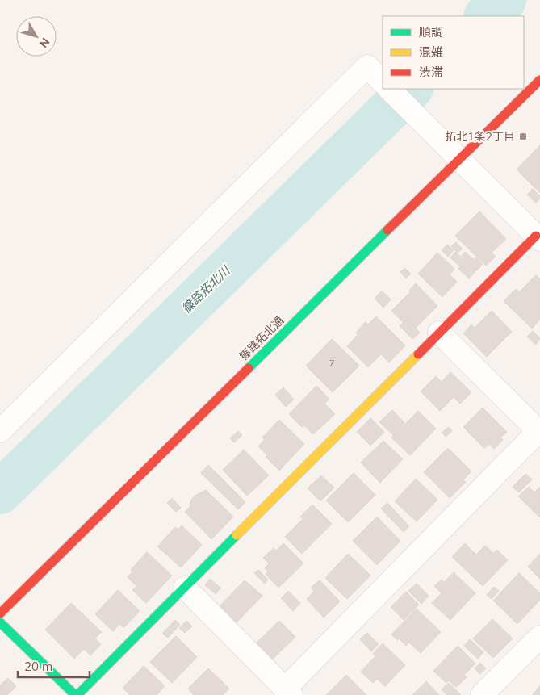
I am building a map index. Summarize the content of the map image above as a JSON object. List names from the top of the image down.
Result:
{
  "streets": {
    "street": ["篠路拓北通"]
  },
  "water": ["篠路拓北川"],
  "places": {
    "transit": ["拓北1条2丁目"]
  },
  "house_numbers": ["7"],
  "legend": ["順調", "混雑", "渋滞"],
  "scale_bar": "20 m",
  "north": "bottom right"
}
